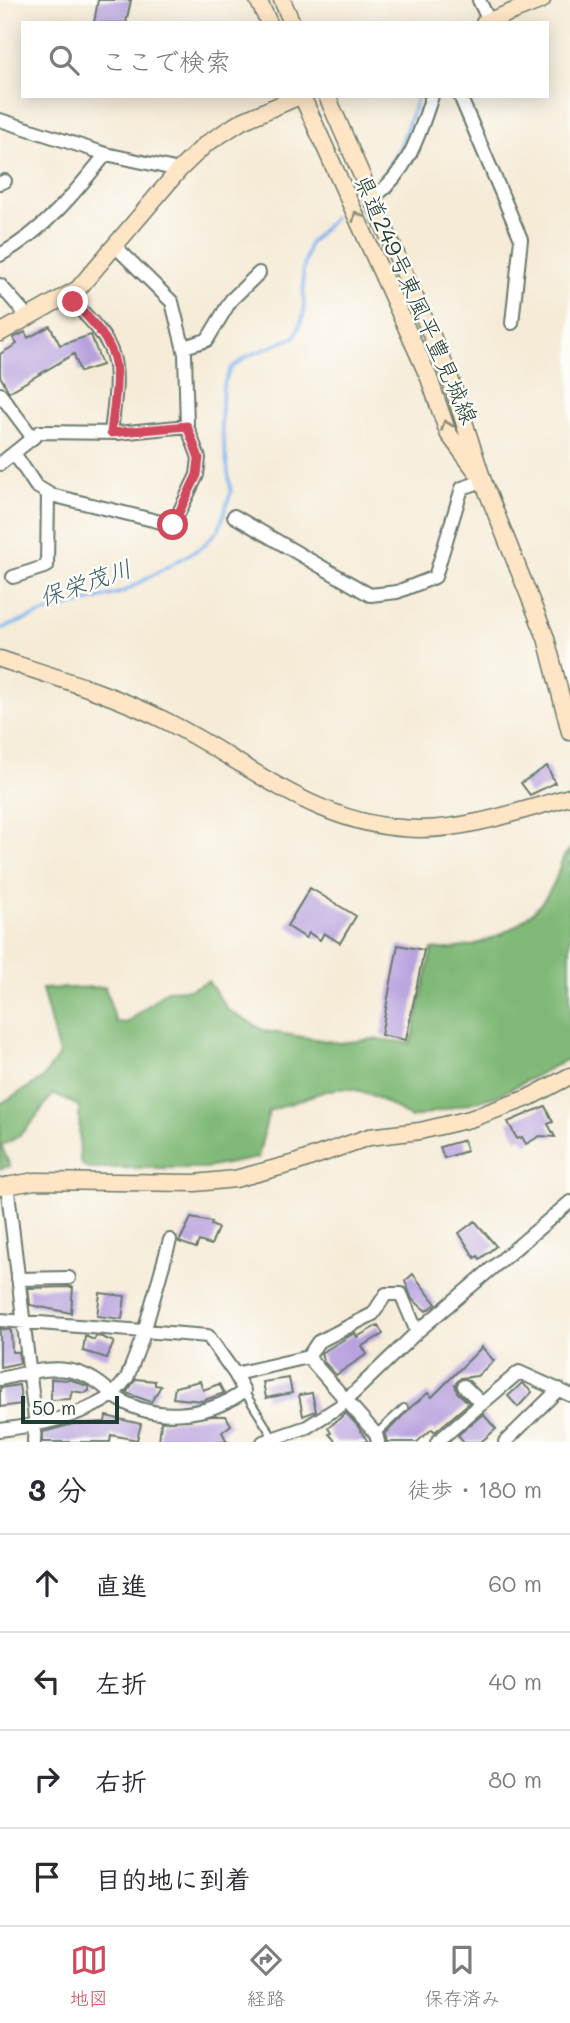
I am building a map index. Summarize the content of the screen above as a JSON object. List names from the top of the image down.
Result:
{
  "streets": {
    "street": ["県道249号東風平豊見城線"]
  },
  "water": ["保栄茂川"],
  "scale_bar": "50 m",
  "page": {
    "search": "ここで検索",
    "scale": "50 m",
    "heading": ["3 分", "徒歩 · 180 m"],
    "list": [
      ["直進", "60 m"],
      ["左折", "40 m"],
      ["右折", "80 m"],
      "目的地に到着"
    ],
    "nav": ["地図", "経路", "保存済み"]
  }
}
